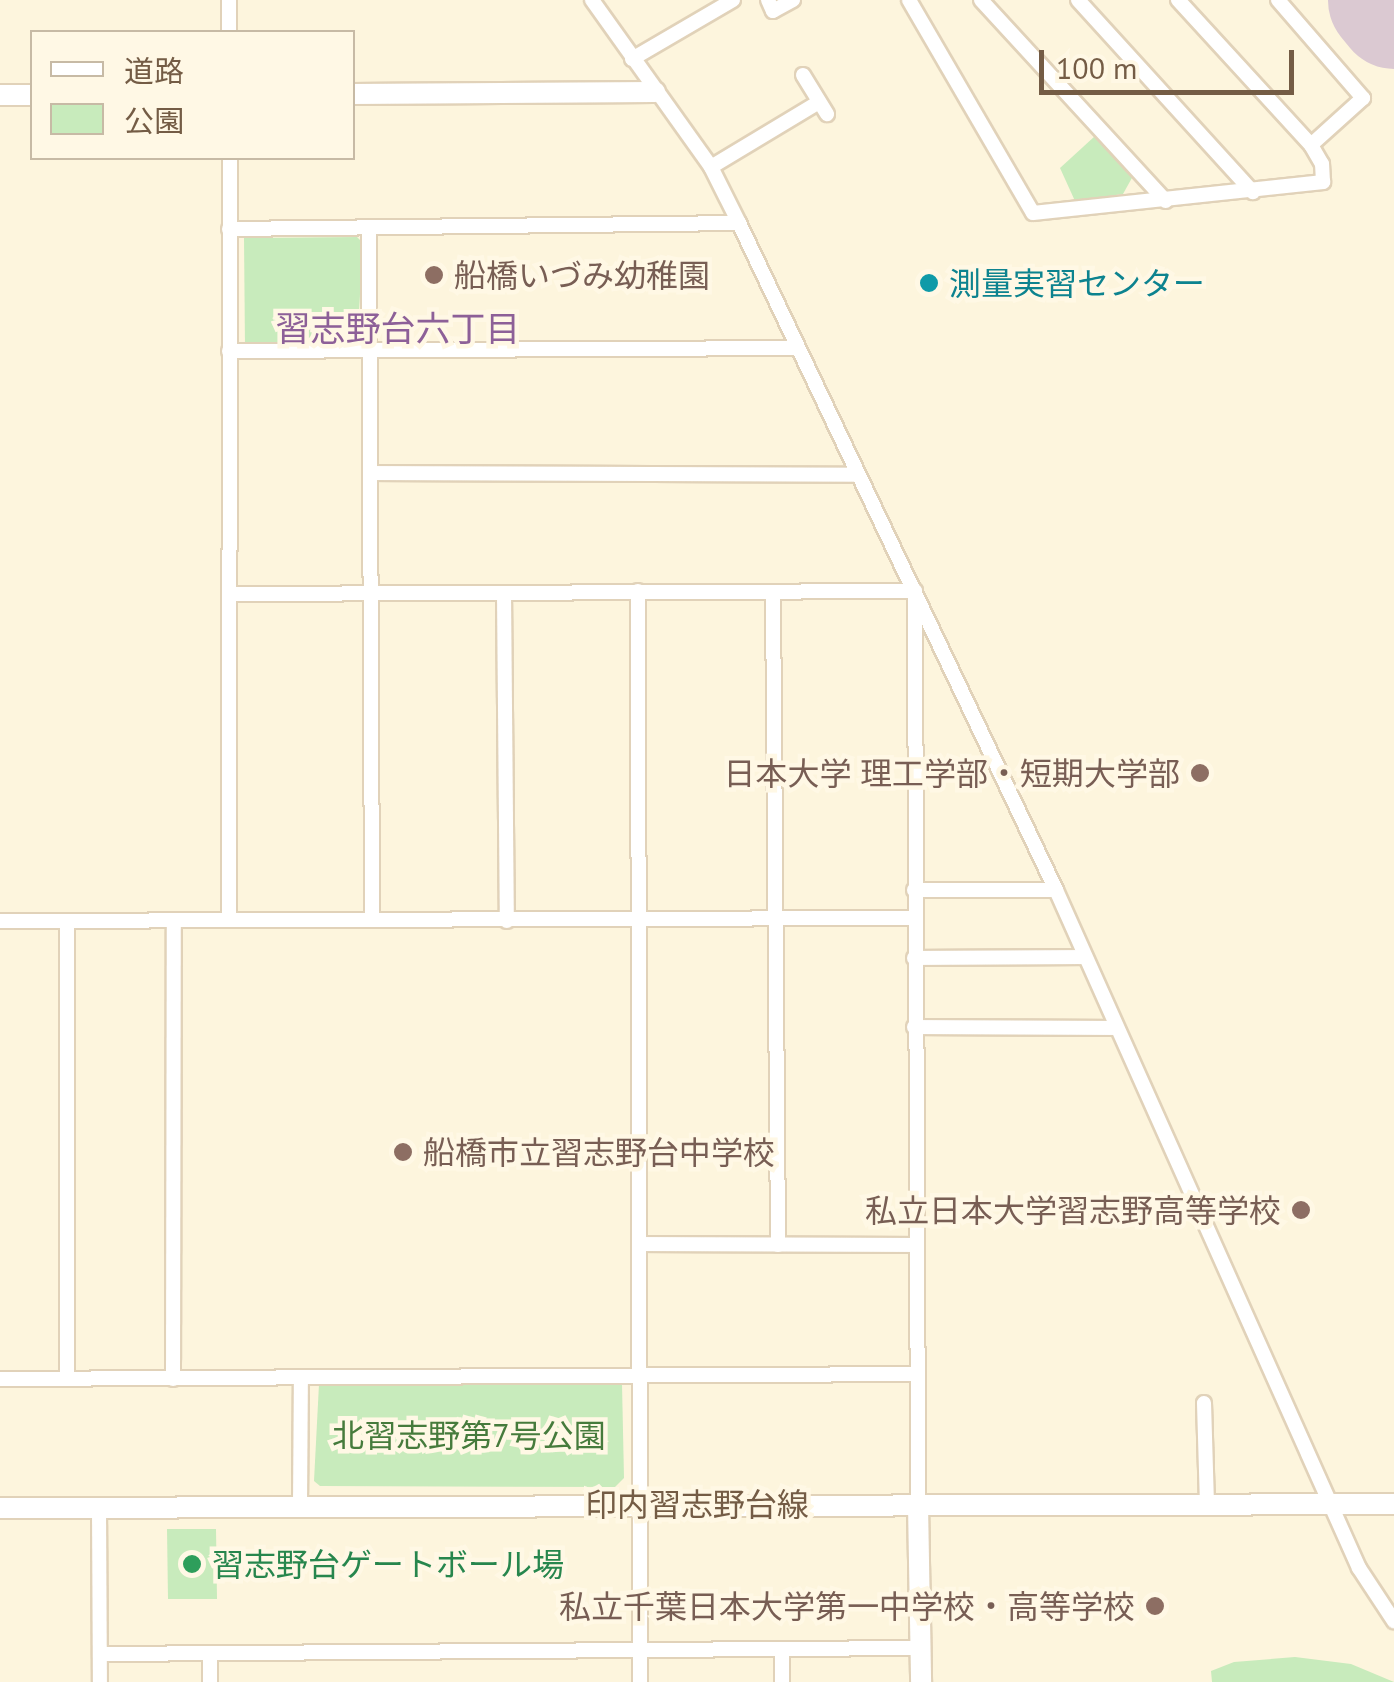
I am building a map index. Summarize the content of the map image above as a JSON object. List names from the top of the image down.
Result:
{
  "streets": {
    "street": ["印内習志野台線"]
  },
  "districts": ["習志野台六丁目"],
  "parks": ["北習志野第7号公園"],
  "places": [
    "船橋いづみ幼稚園",
    "測量実習センター",
    "日本大学 理工学部・短期大学部",
    "船橋市立習志野台中学校",
    "私立日本大学習志野高等学校",
    "習志野台ゲートボール場",
    "私立千葉日本大学第一中学校・高等学校"
  ],
  "legend": ["道路", "公園"],
  "scale_bar": "100 m"
}
